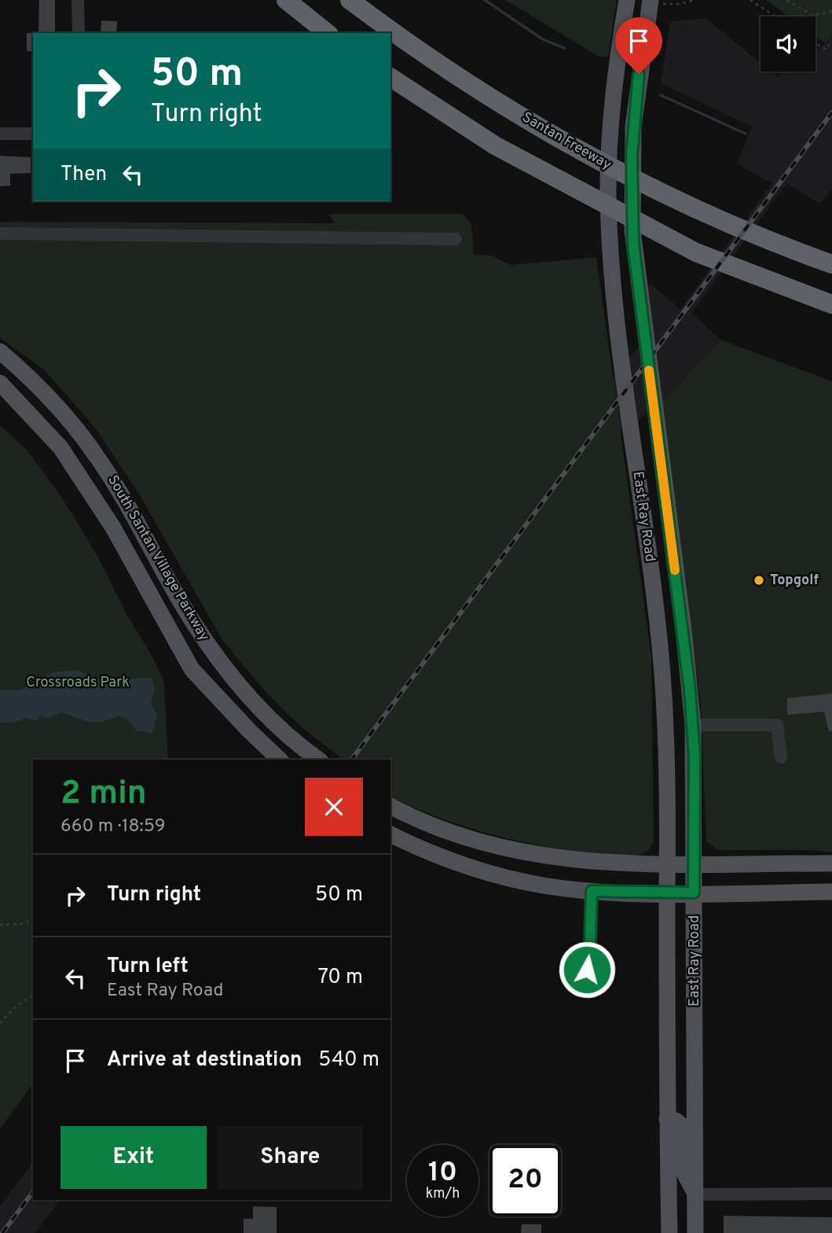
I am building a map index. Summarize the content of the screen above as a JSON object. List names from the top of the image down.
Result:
{
  "streets": {
    "highway": ["Santan Freeway"],
    "main road": ["East Ray Road", "South Santan Village Parkway"]
  },
  "parks": ["Crossroads Park"],
  "places": ["Topgolf"],
  "page": {
    "turn": ["50 m", "Turn right"],
    "then": "Then",
    "heading": ["2 min", "660 m · 18:59"],
    "list": [
      {
        "name": "Turn right",
        "value": "50 m"
      },
      {
        "name": "Turn left",
        "note": "East Ray Road",
        "value": "70 m"
      },
      {
        "name": "Arrive at destination",
        "value": "540 m"
      }
    ],
    "buttons": ["Exit", "Share"],
    "speed": "10 km/h",
    "limit": "20"
  }
}
